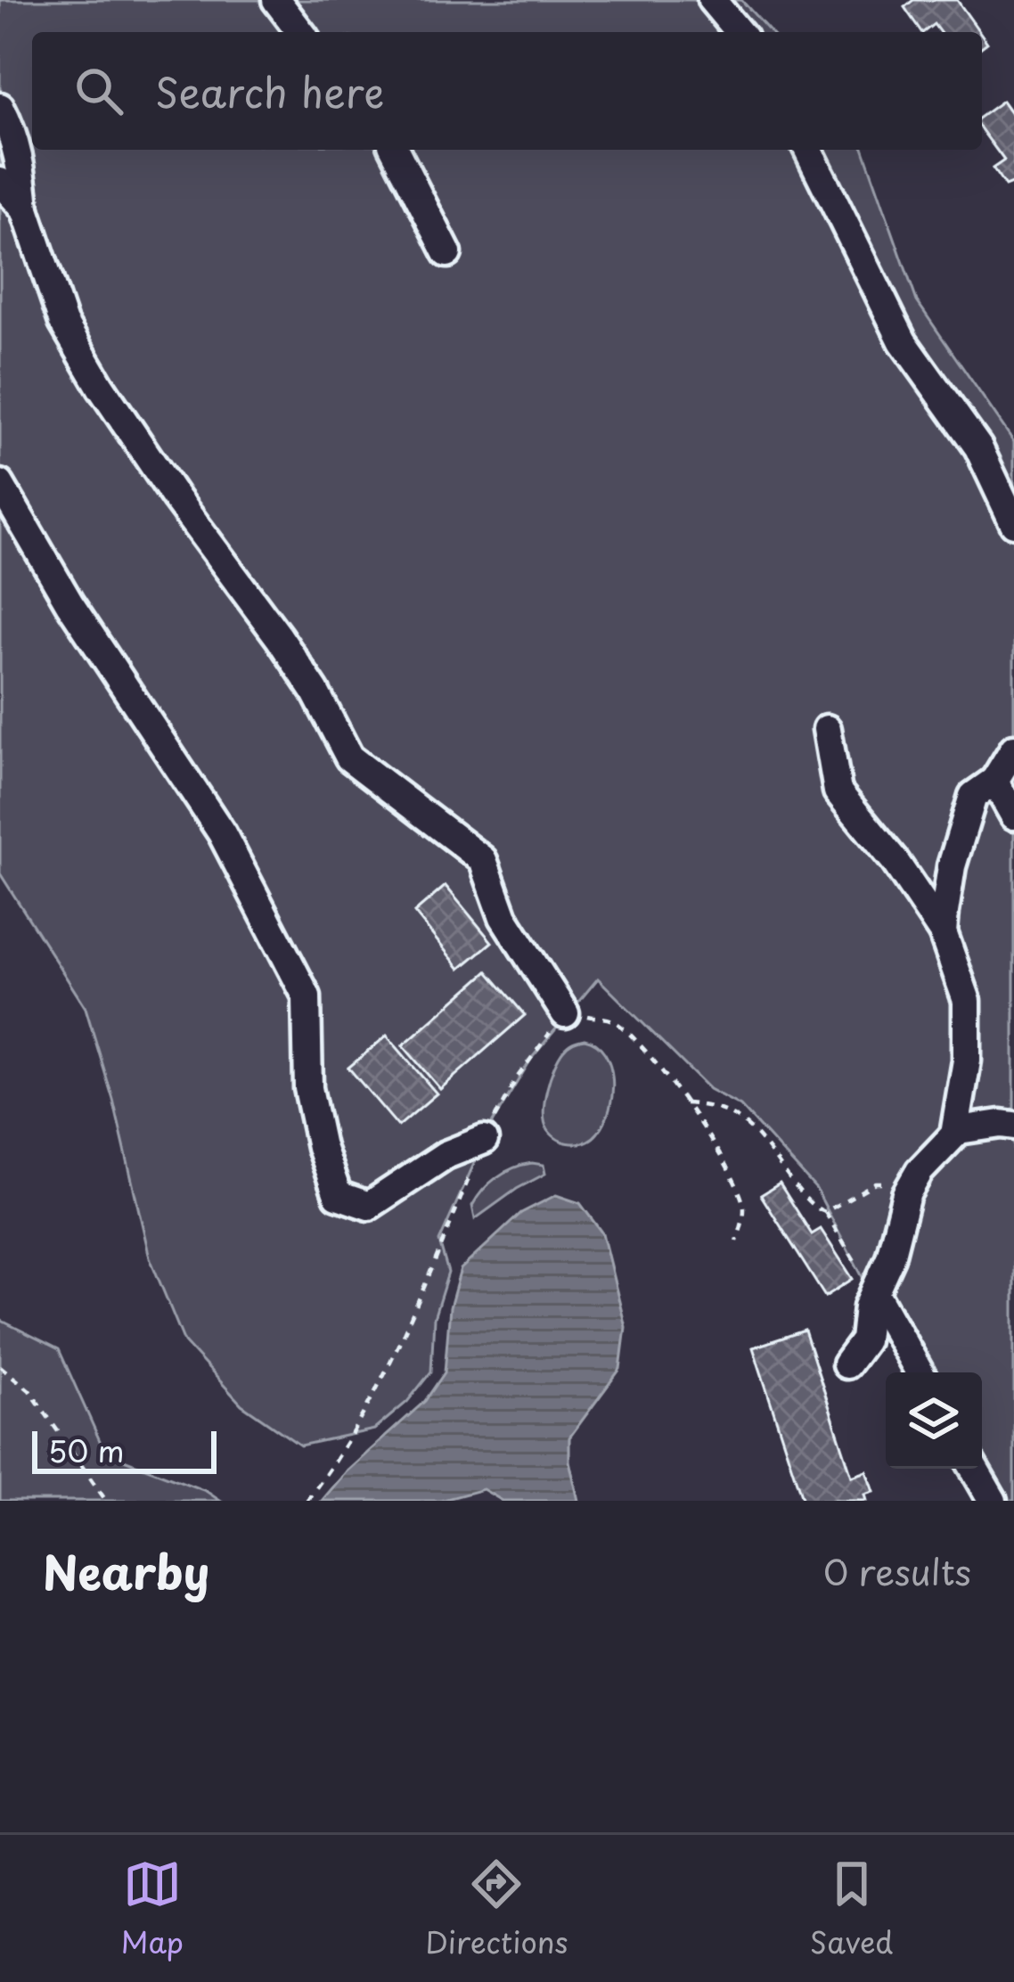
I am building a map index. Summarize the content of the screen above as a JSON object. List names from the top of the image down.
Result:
{
  "scale_bar": "50 m",
  "page": {
    "search": "Search here",
    "scale": "50 m",
    "heading": ["Nearby", "0 results"],
    "nav": ["Map", "Directions", "Saved"]
  }
}
